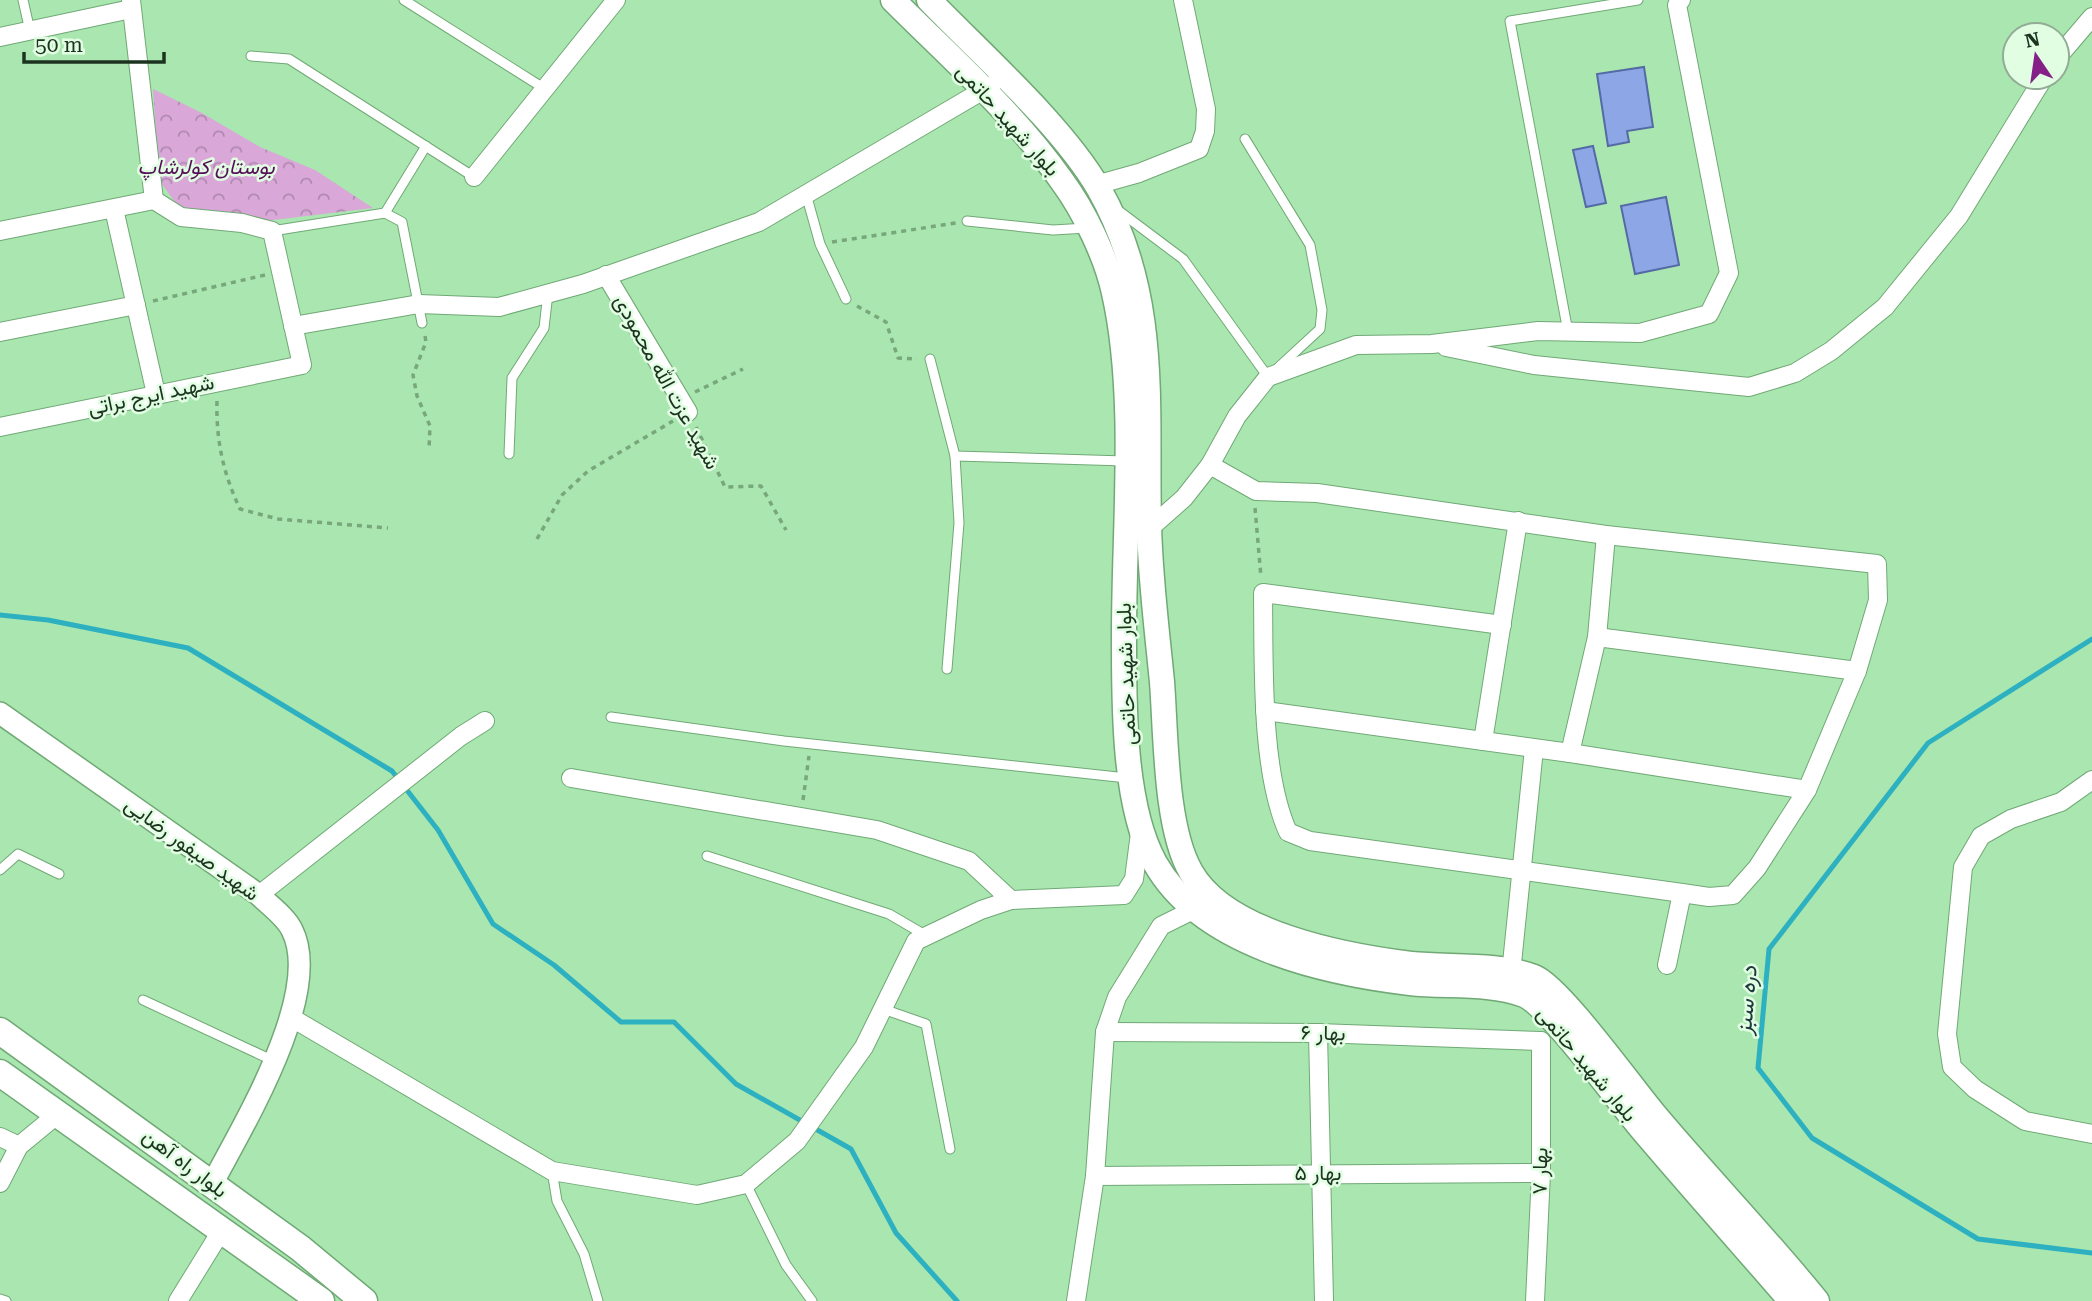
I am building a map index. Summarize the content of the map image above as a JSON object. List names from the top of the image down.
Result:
{
  "streets": {
    "main road": ["بلوار شهید حاتمی", "بلوار راه آهن"],
    "street": [
      "شهید عزت الله محمودی",
      "شهید ایرج براتی",
      "شهید صیفور رضایی",
      "بهار ۶",
      "بهار ۷",
      "بهار ۵"
    ]
  },
  "crossings": [
    ["بلوار شهید حاتمی", "بهار ۶"],
    ["بلوار شهید حاتمی", "بهار ۷"],
    ["شهید صیفور رضایی", "بلوار راه آهن"],
    ["بهار ۶", "بهار ۷"],
    ["بهار ۷", "بهار ۵"]
  ],
  "water": ["دره سبز"],
  "parks": ["بوستان کولرشاپ"],
  "scale_bar": "50 m",
  "north": "top"
}
